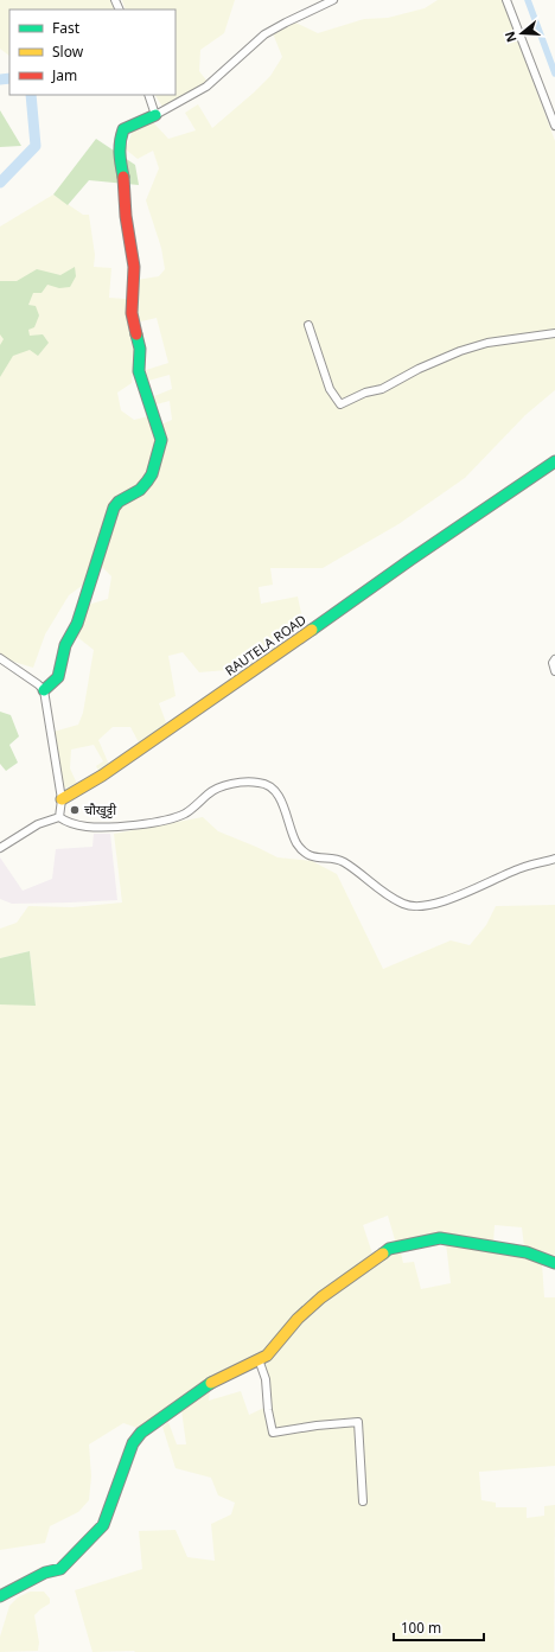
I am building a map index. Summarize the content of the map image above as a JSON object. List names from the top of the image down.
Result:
{
  "streets": {
    "street": ["RAUTELA ROAD"]
  },
  "places": ["चौखुट्टी"],
  "legend": ["Fast", "Slow", "Jam"],
  "scale_bar": "100 m",
  "north": "left"
}
